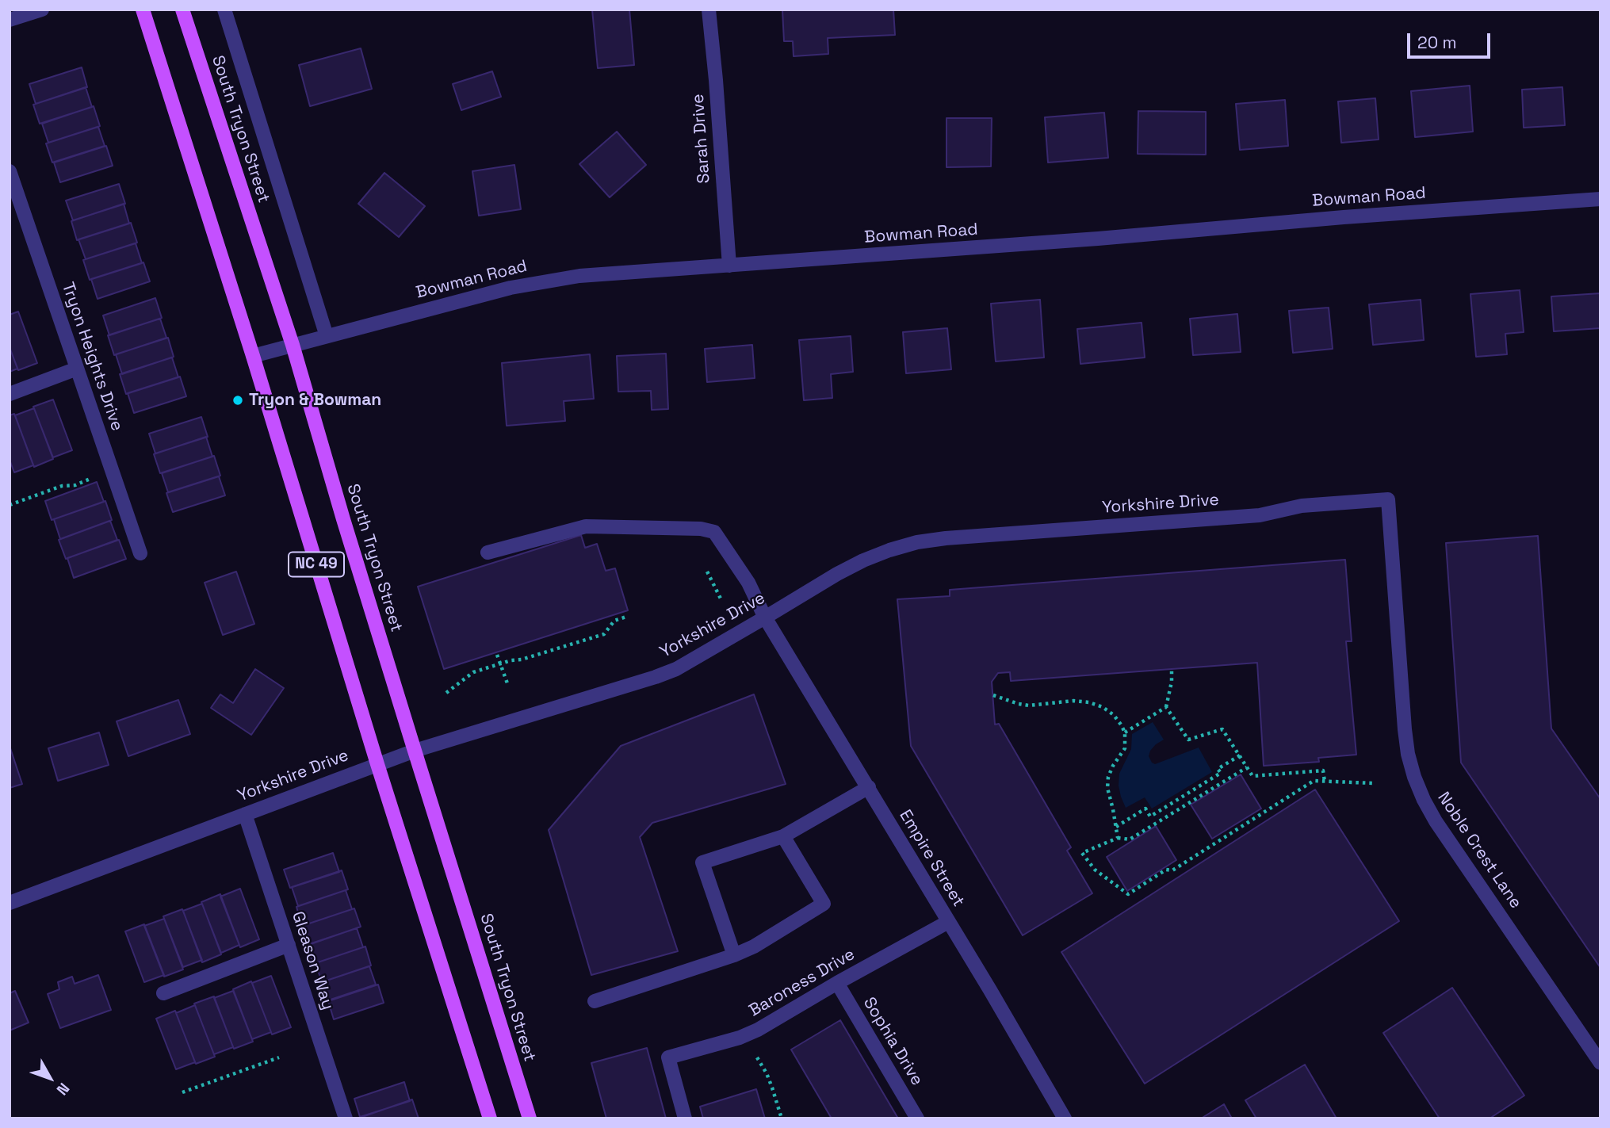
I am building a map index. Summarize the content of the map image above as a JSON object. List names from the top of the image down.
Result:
{
  "streets": {
    "main road": ["South Tryon Street", "NC 49"],
    "street": [
      "Sarah Drive",
      "Bowman Road",
      "Tryon Heights Drive",
      "Yorkshire Drive",
      "Noble Crest Lane",
      "Empire Street",
      "Gleason Way",
      "Baroness Drive",
      "Sophia Drive"
    ]
  },
  "crossings": [
    ["South Tryon Street", "Bowman Road"],
    ["South Tryon Street", "Yorkshire Drive"],
    ["Sarah Drive", "Bowman Road"],
    ["Bowman Road", "NC 49"],
    ["Yorkshire Drive", "NC 49"],
    ["Yorkshire Drive", "Noble Crest Lane"],
    ["Yorkshire Drive", "Empire Street"],
    ["Yorkshire Drive", "Gleason Way"],
    ["Empire Street", "Baroness Drive"],
    ["Baroness Drive", "Sophia Drive"]
  ],
  "places": ["Tryon & Bowman"],
  "scale_bar": "20 m",
  "north": "bottom right"
}
